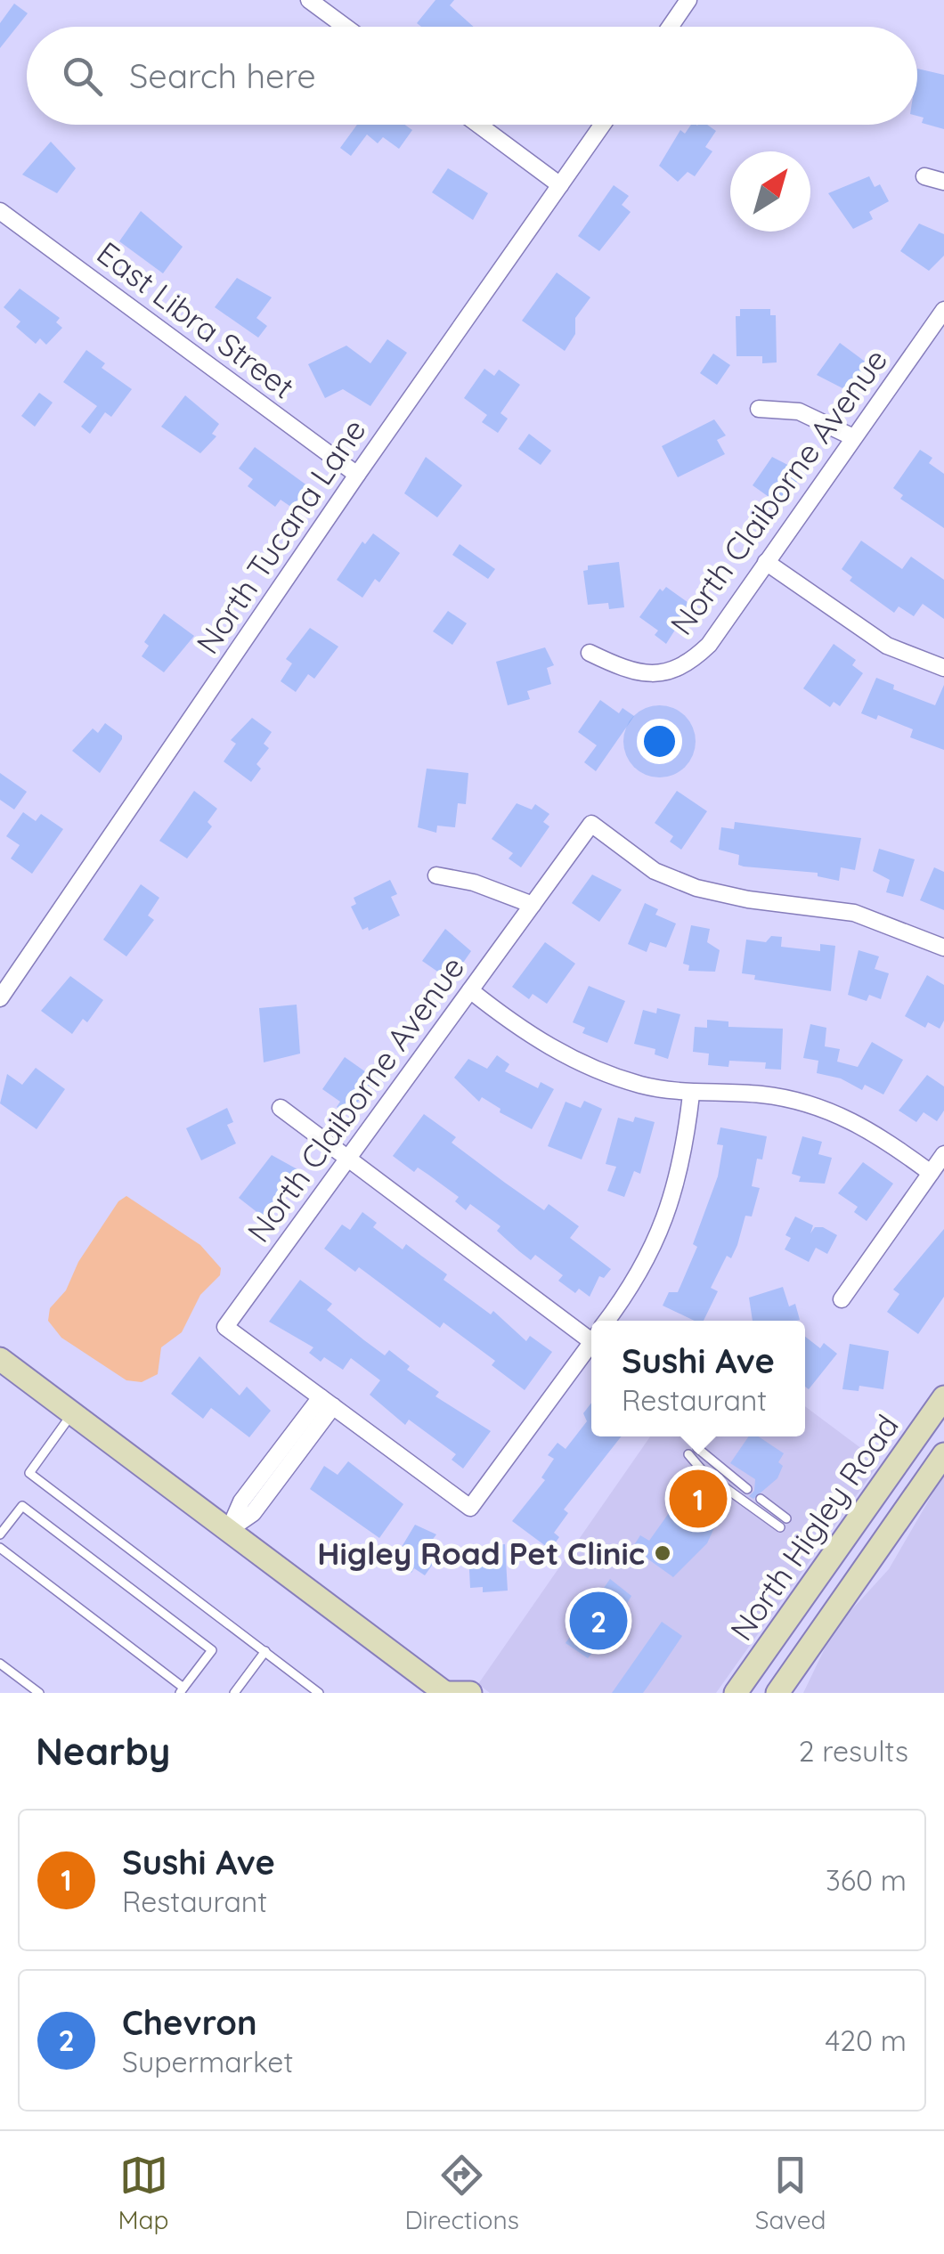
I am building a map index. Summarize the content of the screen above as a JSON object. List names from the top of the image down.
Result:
{
  "streets": {
    "main road": ["North Higley Road"],
    "street": ["East Libra Street", "North Claiborne Avenue", "North Tucana Lane"]
  },
  "crossings": [
    ["East Libra Street", "North Tucana Lane"]
  ],
  "places": ["Higley Road Pet Clinic"],
  "north": "top right",
  "page": {
    "search": "Search here",
    "popup": ["Sushi Ave", "Restaurant"],
    "pins": ["1", "2"],
    "heading": ["Nearby", "2 results"],
    "list": [
      {
        "mark": "1",
        "name": "Sushi Ave",
        "note": "Restaurant",
        "value": "360 m"
      },
      {
        "mark": "2",
        "name": "Chevron",
        "note": "Supermarket",
        "value": "420 m"
      }
    ],
    "nav": ["Map", "Directions", "Saved"]
  }
}
